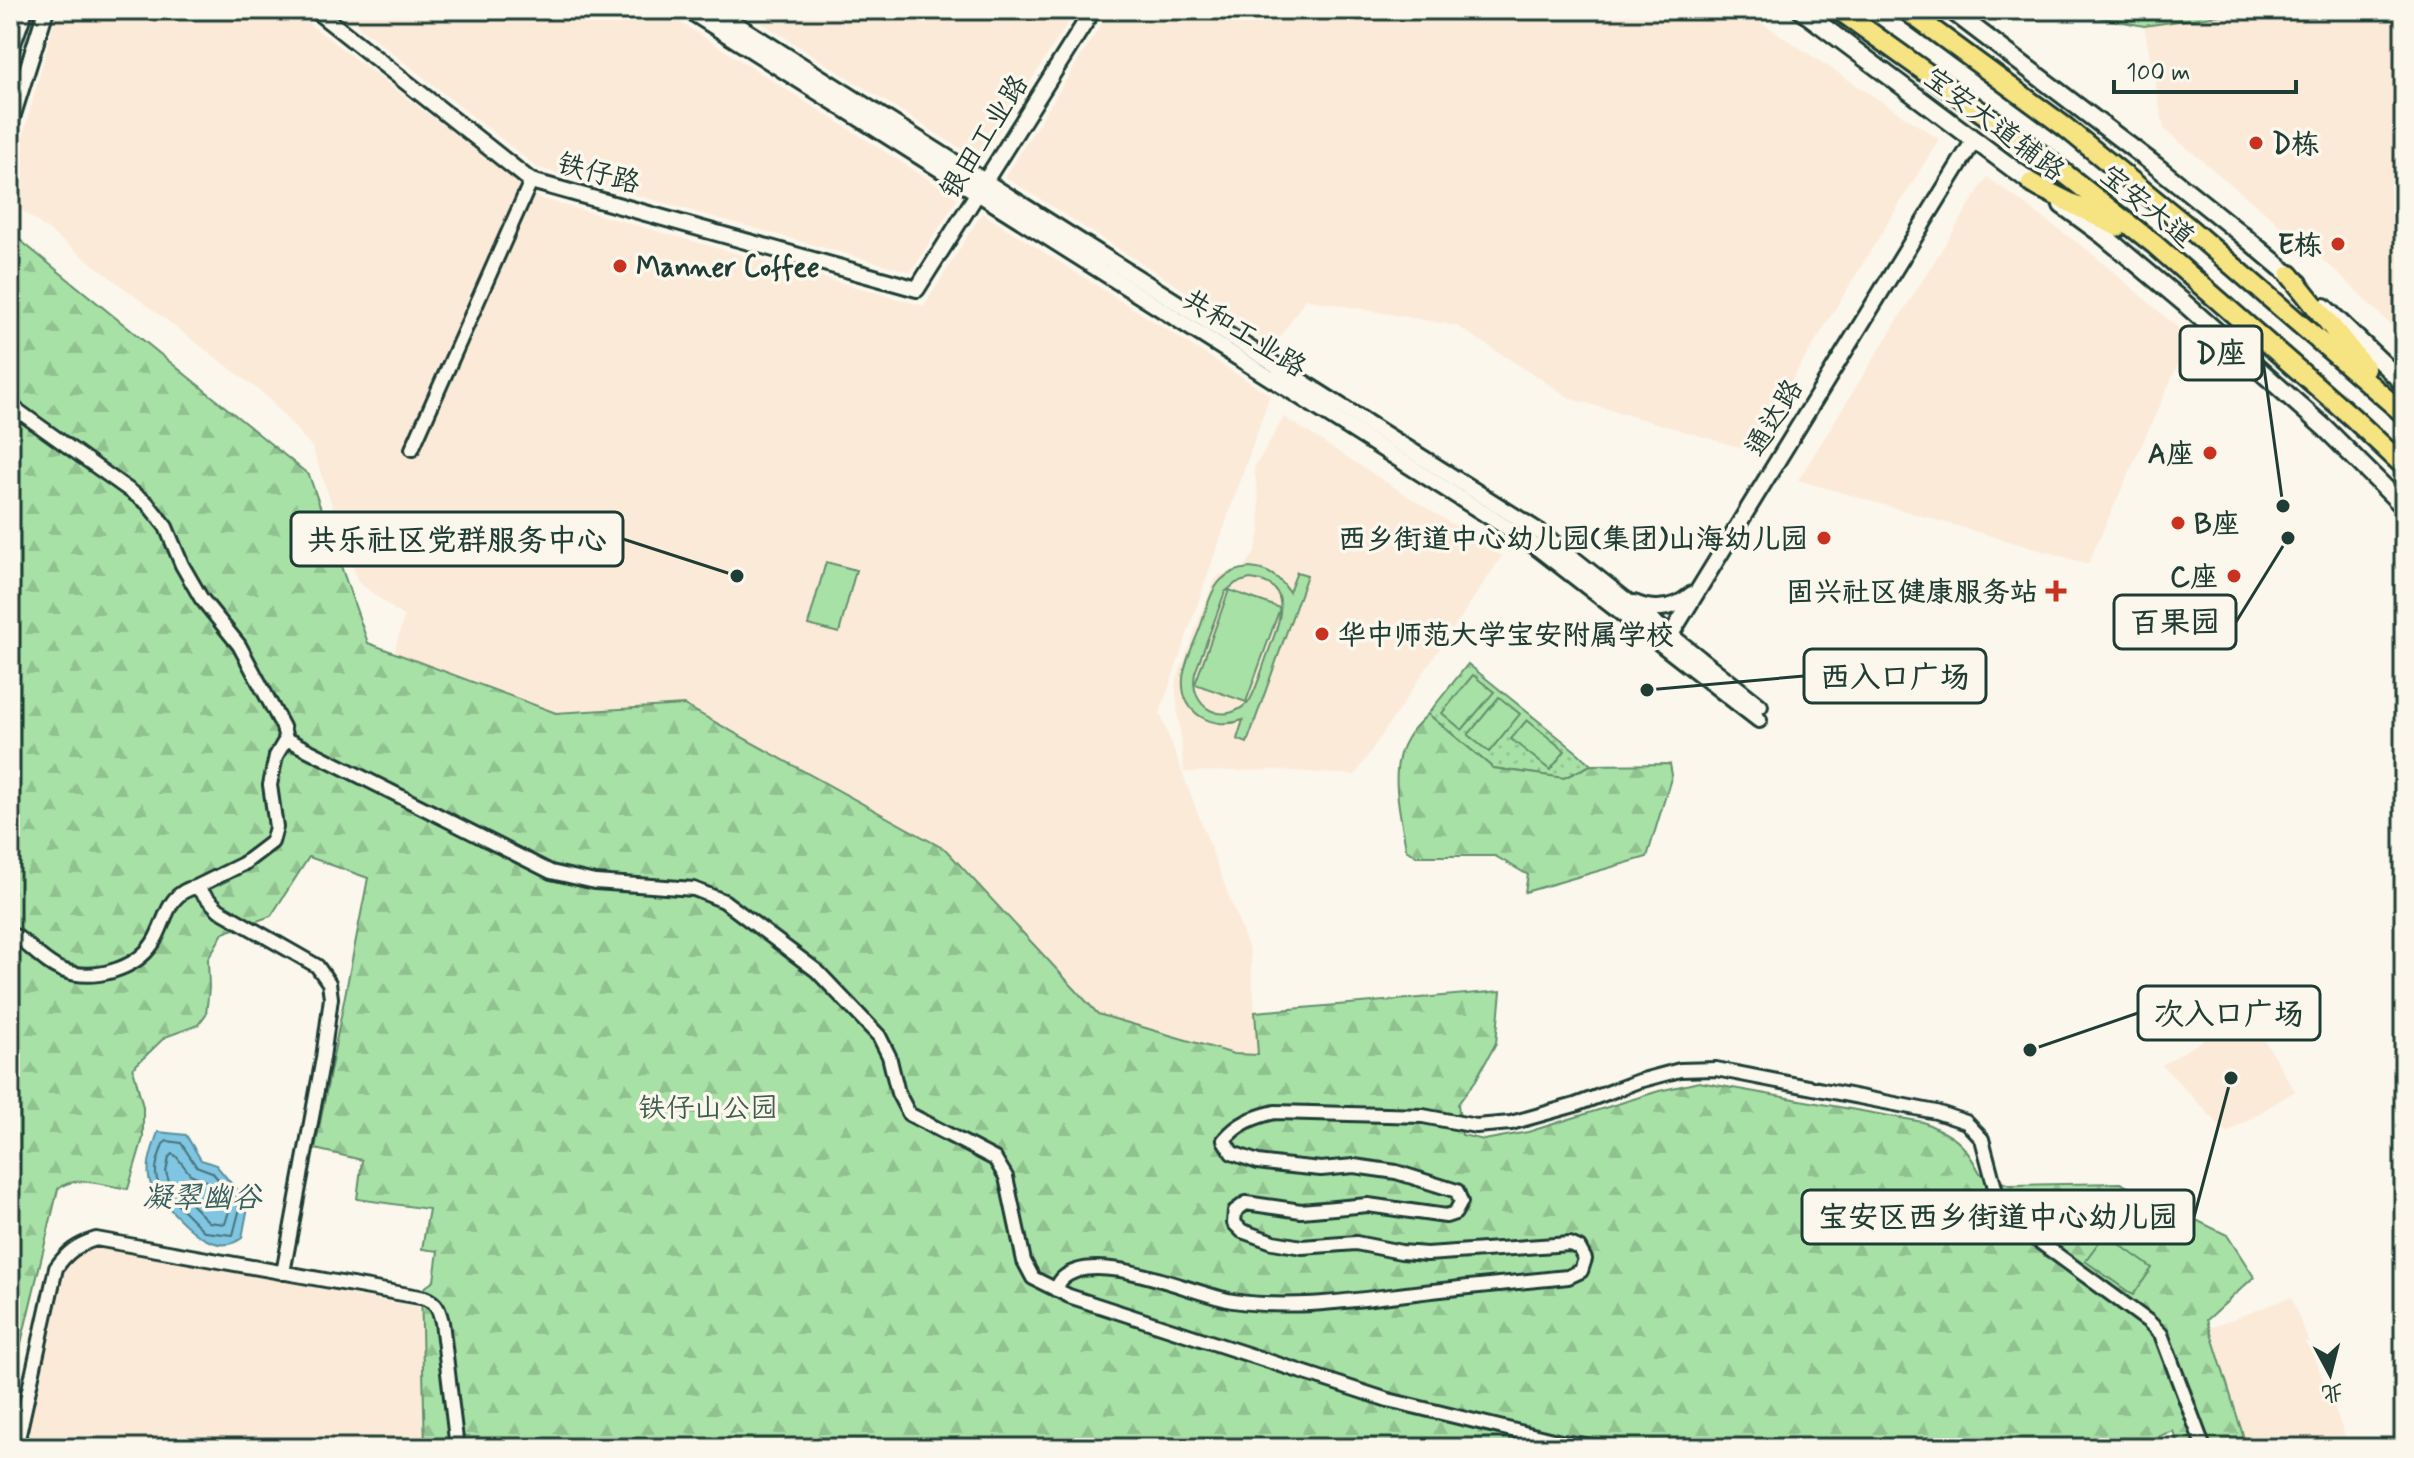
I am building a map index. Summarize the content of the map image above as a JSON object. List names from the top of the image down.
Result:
{
  "streets": {
    "main road": ["宝安大道辅路", "宝安大道"],
    "street": [
      "银田工业路",
      "铁仔路",
      "共和工业路",
      "通达路"
    ]
  },
  "crossings": [
    ["宝安大道辅路", "通达路"],
    ["银田工业路", "铁仔路"],
    ["银田工业路", "共和工业路"],
    ["共和工业路", "通达路"]
  ],
  "water": ["凝翠幽谷"],
  "parks": ["铁仔山公园"],
  "places": {
    "other": [
      "D栋",
      "E栋",
      "Manner Coffee",
      "A座",
      "D座",
      "B座",
      "西乡街道中心幼儿园(集团)山海幼儿园",
      "百果园",
      "共乐社区党群服务中心",
      "C座",
      "华中师范大学宝安附属学校",
      "西入口广场",
      "次入口广场",
      "宝安区西乡街道中心幼儿园"
    ],
    "health": ["固兴社区健康服务站"]
  },
  "scale_bar": "100 m",
  "north": "bottom"
}
